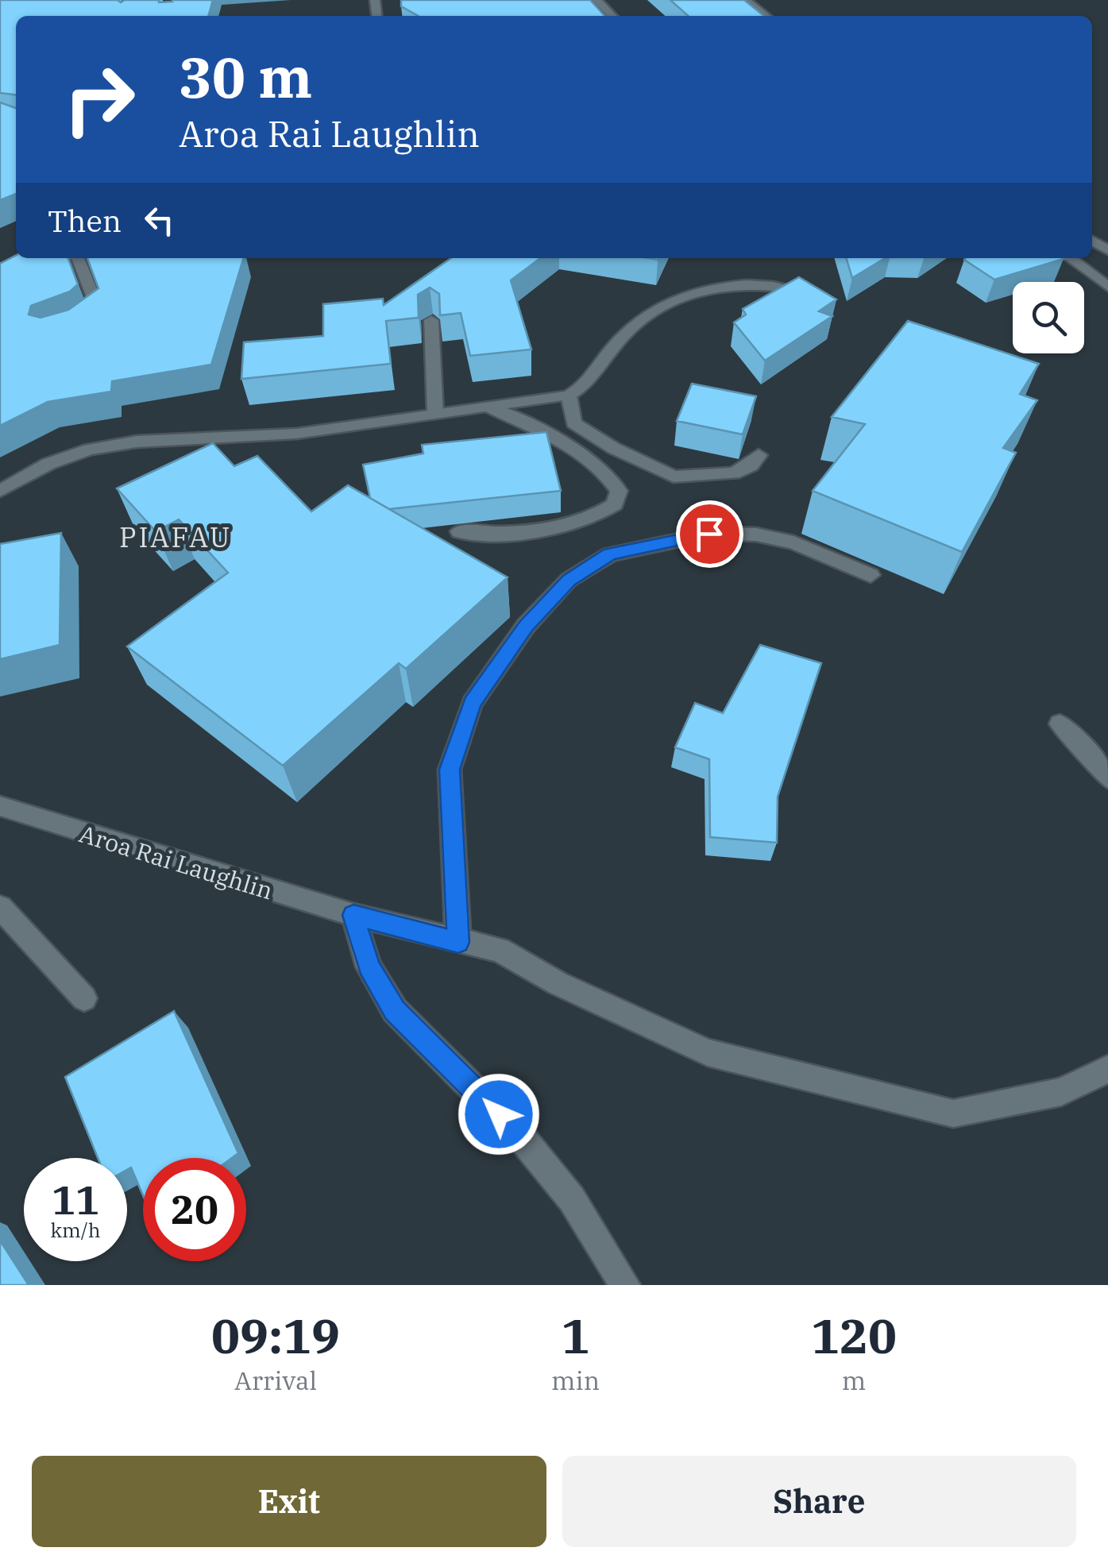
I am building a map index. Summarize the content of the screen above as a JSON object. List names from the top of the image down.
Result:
{
  "streets": {
    "street": ["Aroa Rai Laughlin"]
  },
  "districts": ["PIAFAU"],
  "page": {
    "turn": ["30 m", "Aroa Rai Laughlin"],
    "then": "Then",
    "speed": "11 km/h",
    "limit": "20",
    "eta": [
      "09:19",
      "Arrival",
      "1",
      "min",
      "120",
      "m"
    ],
    "buttons": ["Exit", "Share"]
  }
}
